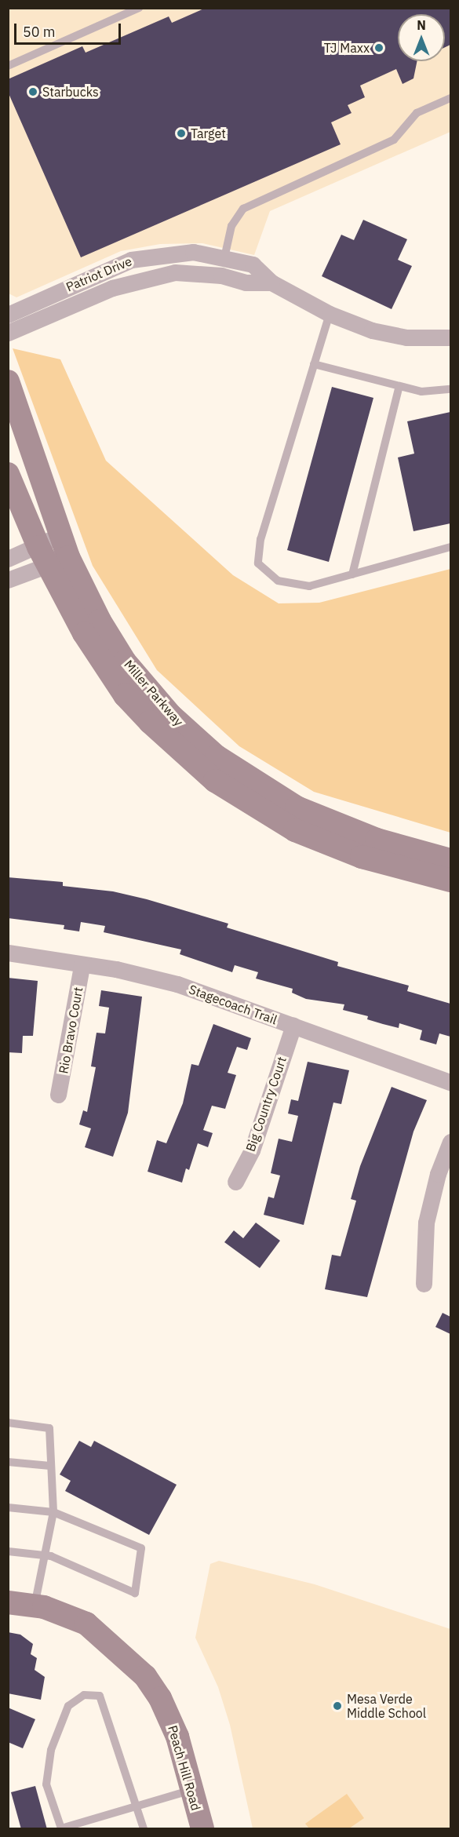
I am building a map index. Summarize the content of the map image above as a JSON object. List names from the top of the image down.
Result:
{
  "streets": {
    "street": [
      "Patriot Drive",
      "Miller Parkway",
      "Stagecoach Trail",
      "Rio Bravo Court",
      "Big Country Court",
      "Peach Hill Road"
    ]
  },
  "crossings": [
    ["Stagecoach Trail", "Rio Bravo Court"],
    ["Stagecoach Trail", "Big Country Court"]
  ],
  "places": [
    "TJ Maxx",
    "Starbucks",
    "Target",
    "Mesa Verde Middle School"
  ],
  "scale_bar": "50 m",
  "north": "top"
}
